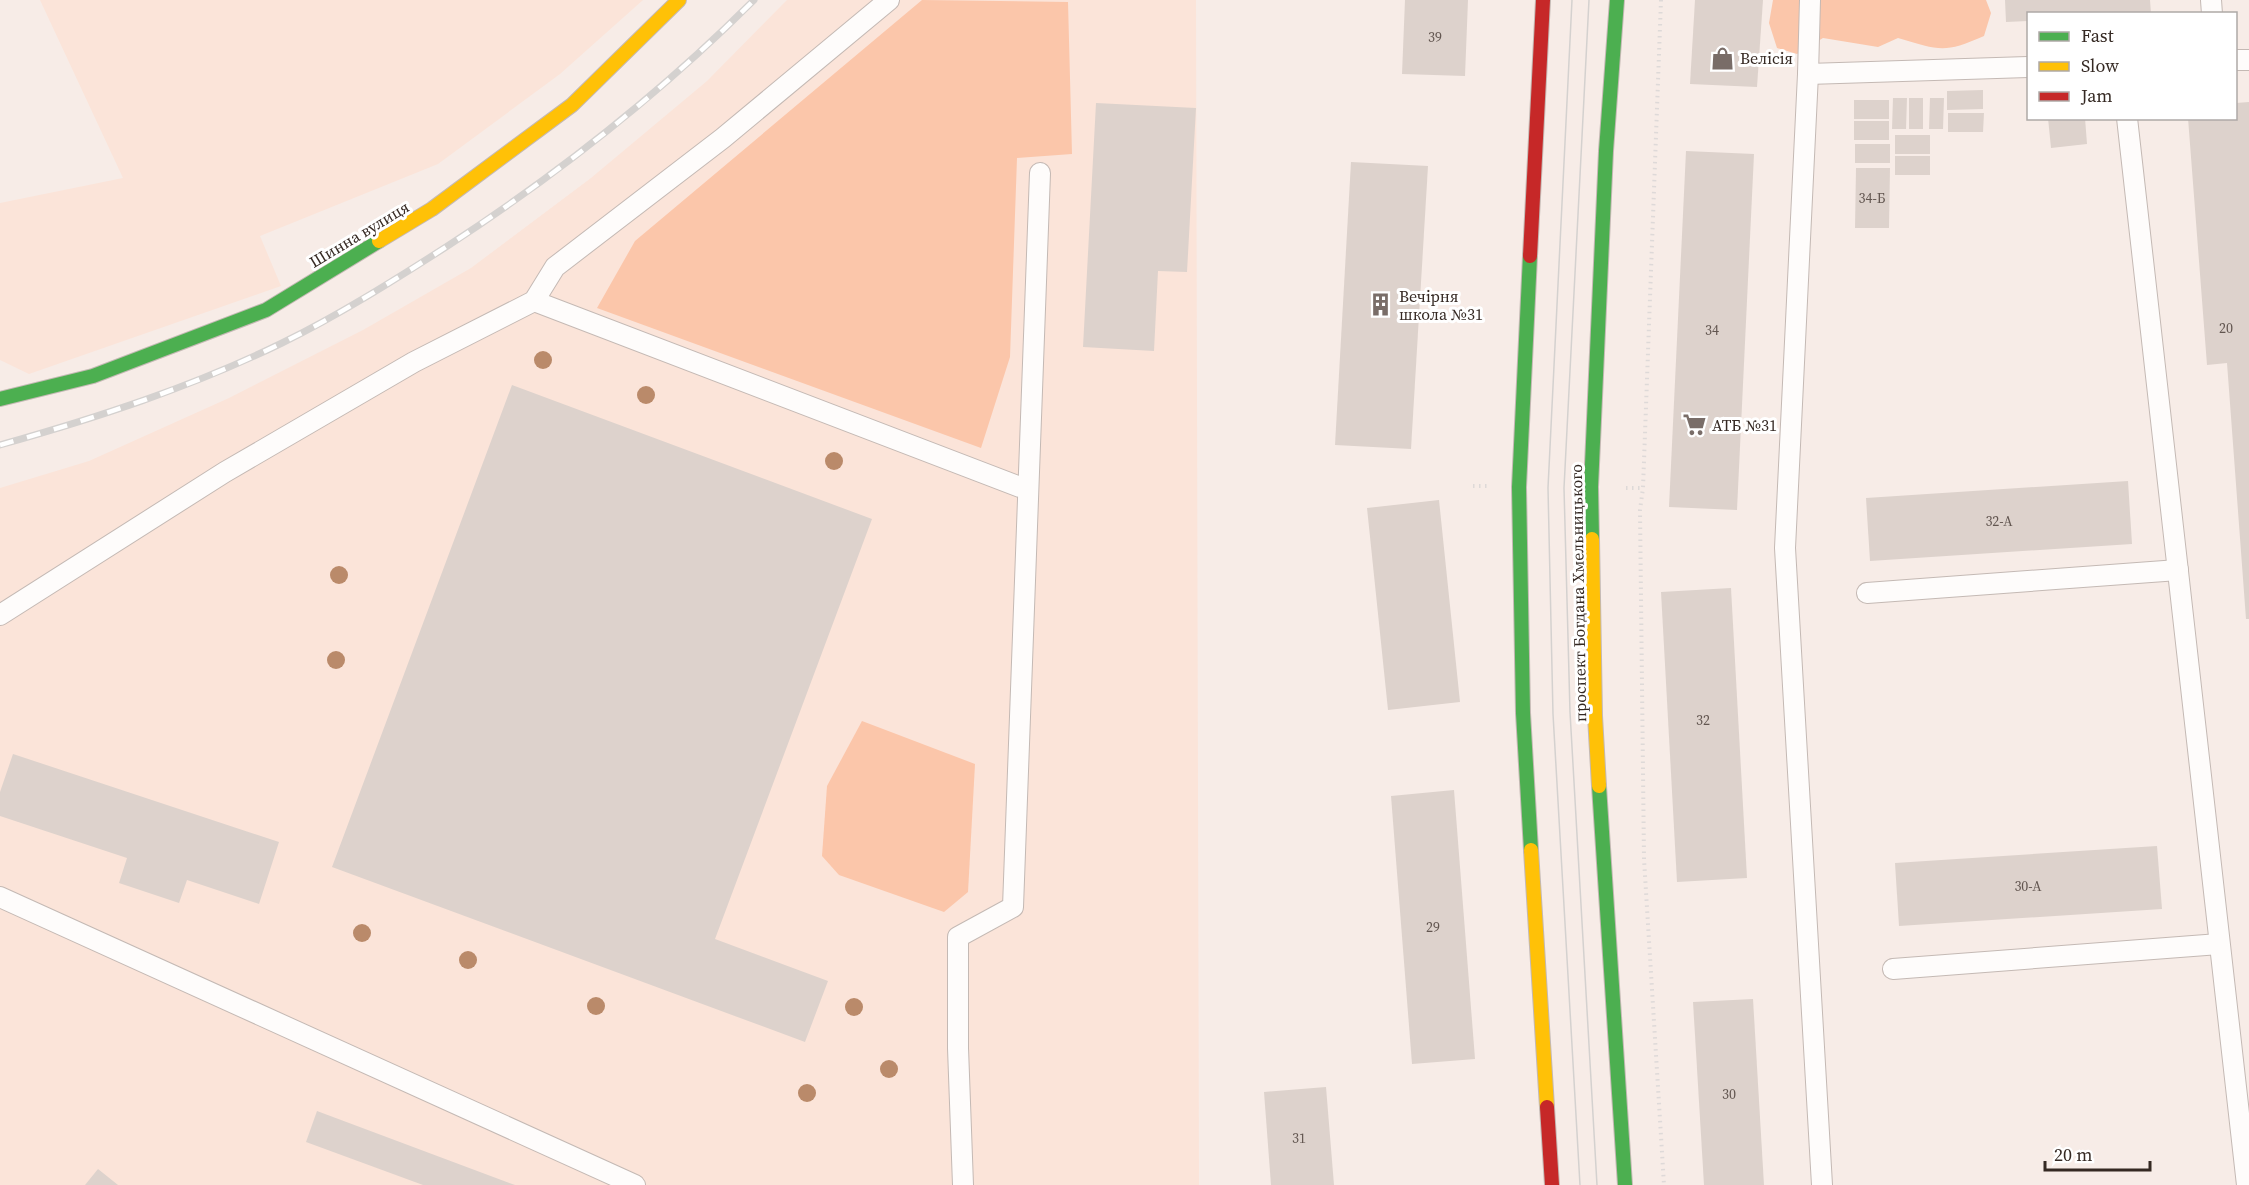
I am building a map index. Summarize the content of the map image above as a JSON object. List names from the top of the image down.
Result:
{
  "streets": {
    "main road": ["Шинна вулиця", "проспект Богдана Хмельницького"]
  },
  "places": {
    "shop": ["Велісія"],
    "building": ["Вечірня школа №31"],
    "supermarket": ["АТБ №31"]
  },
  "house_numbers": [
    "39",
    "34-Б",
    "20",
    "34",
    "32-А",
    "32",
    "30-А",
    "29",
    "30",
    "31"
  ],
  "legend": ["Fast", "Slow", "Jam"],
  "scale_bar": "20 m"
}
